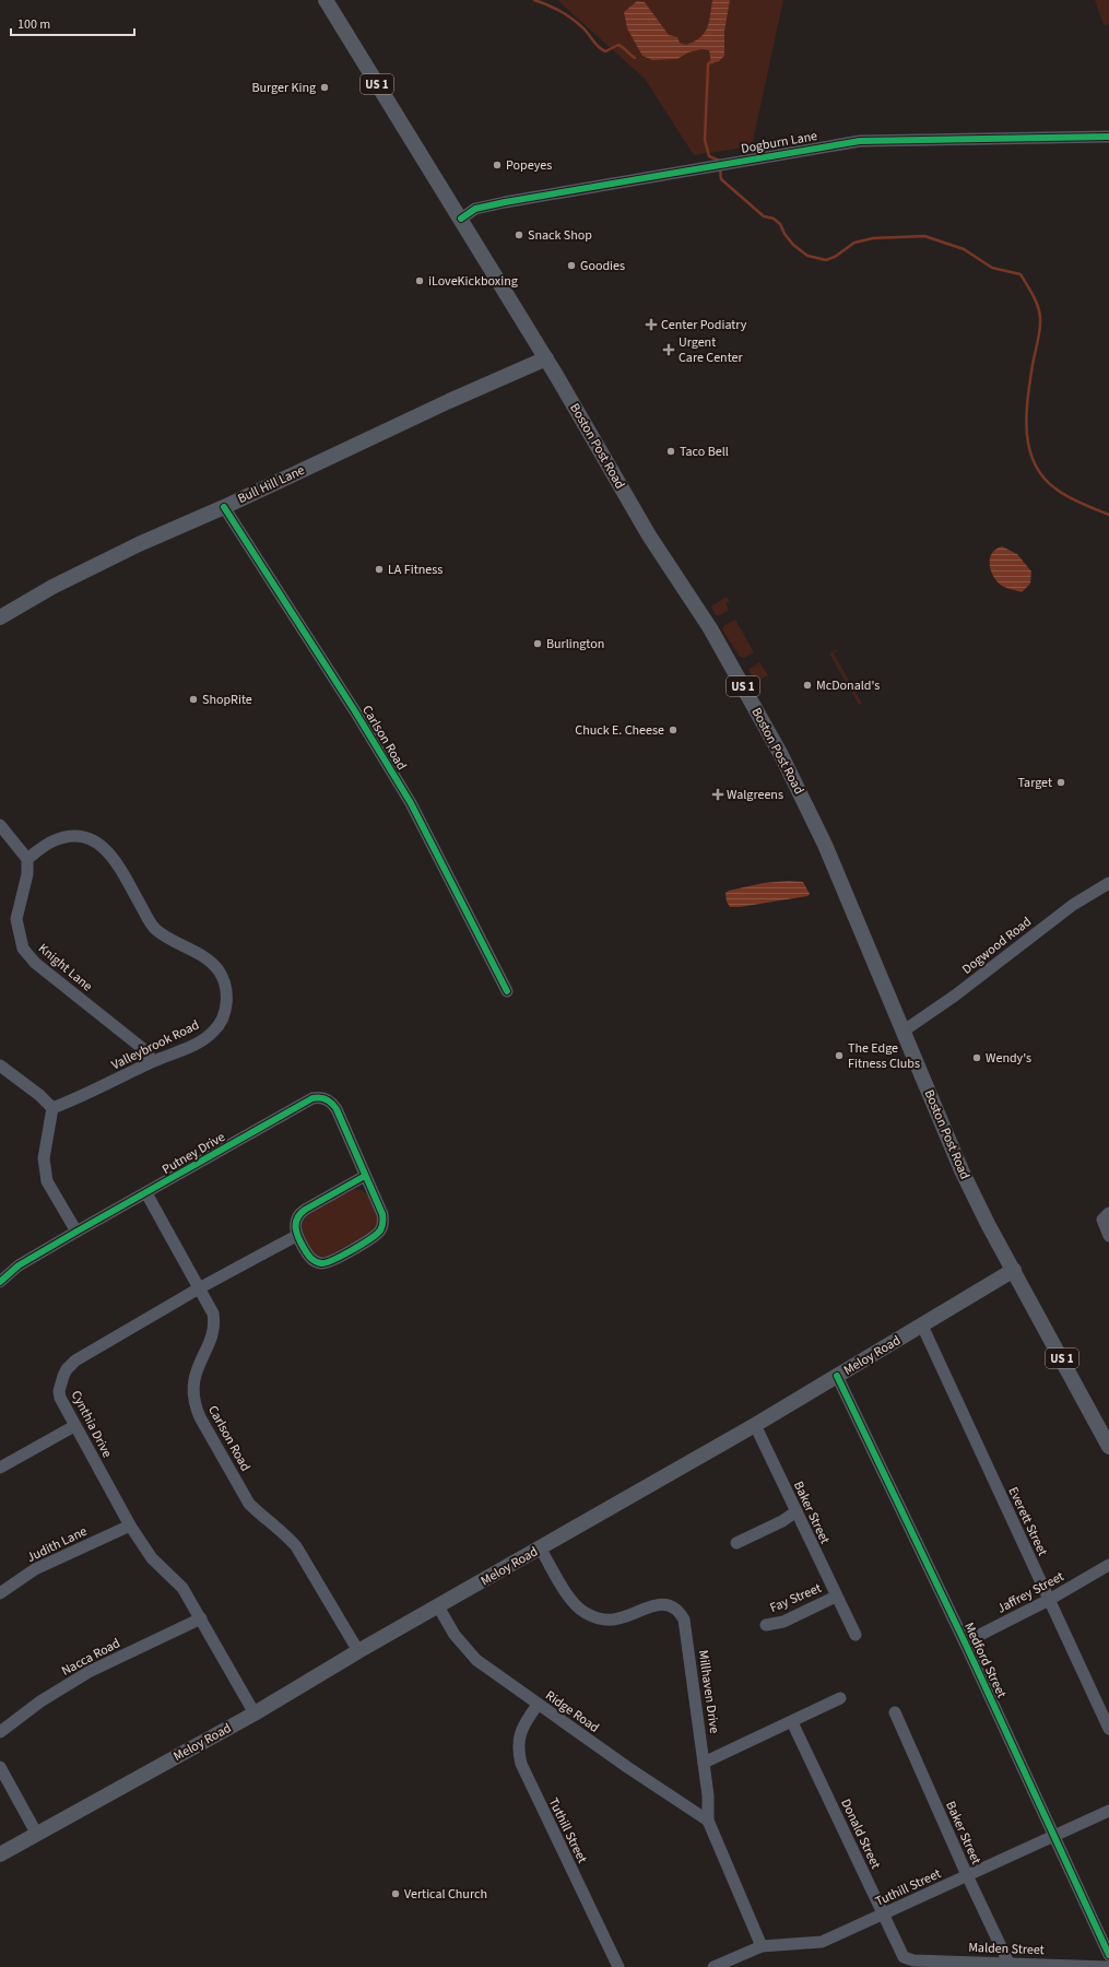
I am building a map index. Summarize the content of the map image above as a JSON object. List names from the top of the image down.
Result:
{
  "streets": {
    "main road": [
      "US 1",
      "Boston Post Road",
      "Bull Hill Lane",
      "Meloy Road"
    ],
    "street": [
      "Dogburn Lane",
      "Carlson Road",
      "Dogwood Road",
      "Knight Lane",
      "Valleybrook Road",
      "Putney Drive",
      "Cynthia Drive",
      "Baker Street",
      "Everett Street",
      "Judith Lane",
      "Jaffrey Street",
      "Fay Street",
      "Nacca Road",
      "Medford Street",
      "Millhaven Drive",
      "Ridge Road",
      "Tuthill Street",
      "Donald Street",
      "Malden Street"
    ]
  },
  "crossings": [
    ["Dogburn Lane", "Boston Post Road"],
    ["Boston Post Road", "Bull Hill Lane"],
    ["Boston Post Road", "Dogwood Road"],
    ["Boston Post Road", "Meloy Road"],
    ["Bull Hill Lane", "Carlson Road"],
    ["Carlson Road", "Putney Drive"],
    ["Carlson Road", "Meloy Road"],
    ["Carlson Road", "Cynthia Drive"],
    ["Knight Lane", "Valleybrook Road"],
    ["Meloy Road", "Cynthia Drive"],
    ["Meloy Road", "Baker Street"],
    ["Meloy Road", "Everett Street"],
    ["Meloy Road", "Medford Street"],
    ["Meloy Road", "Millhaven Drive"],
    ["Meloy Road", "Ridge Road"],
    ["Cynthia Drive", "Judith Lane"],
    ["Cynthia Drive", "Nacca Road"],
    ["Baker Street", "Fay Street"],
    ["Baker Street", "Tuthill Street"],
    ["Baker Street", "Malden Street"],
    ["Everett Street", "Jaffrey Street"],
    ["Jaffrey Street", "Medford Street"],
    ["Medford Street", "Tuthill Street"],
    ["Millhaven Drive", "Ridge Road"],
    ["Millhaven Drive", "Tuthill Street"],
    ["Ridge Road", "Tuthill Street"],
    ["Tuthill Street", "Donald Street"],
    ["Donald Street", "Malden Street"]
  ],
  "places": {
    "other": [
      "Burger King",
      "Popeyes",
      "Snack Shop",
      "Goodies",
      "iLoveKickboxing",
      "Taco Bell",
      "LA Fitness",
      "Burlington",
      "McDonald's",
      "ShopRite",
      "Chuck E. Cheese",
      "Target",
      "The Edge Fitness Clubs",
      "Wendy's",
      "Vertical Church"
    ],
    "health": ["Center Podiatry", "Urgent Care Center", "Walgreens"]
  },
  "scale_bar": "100 m"
}
